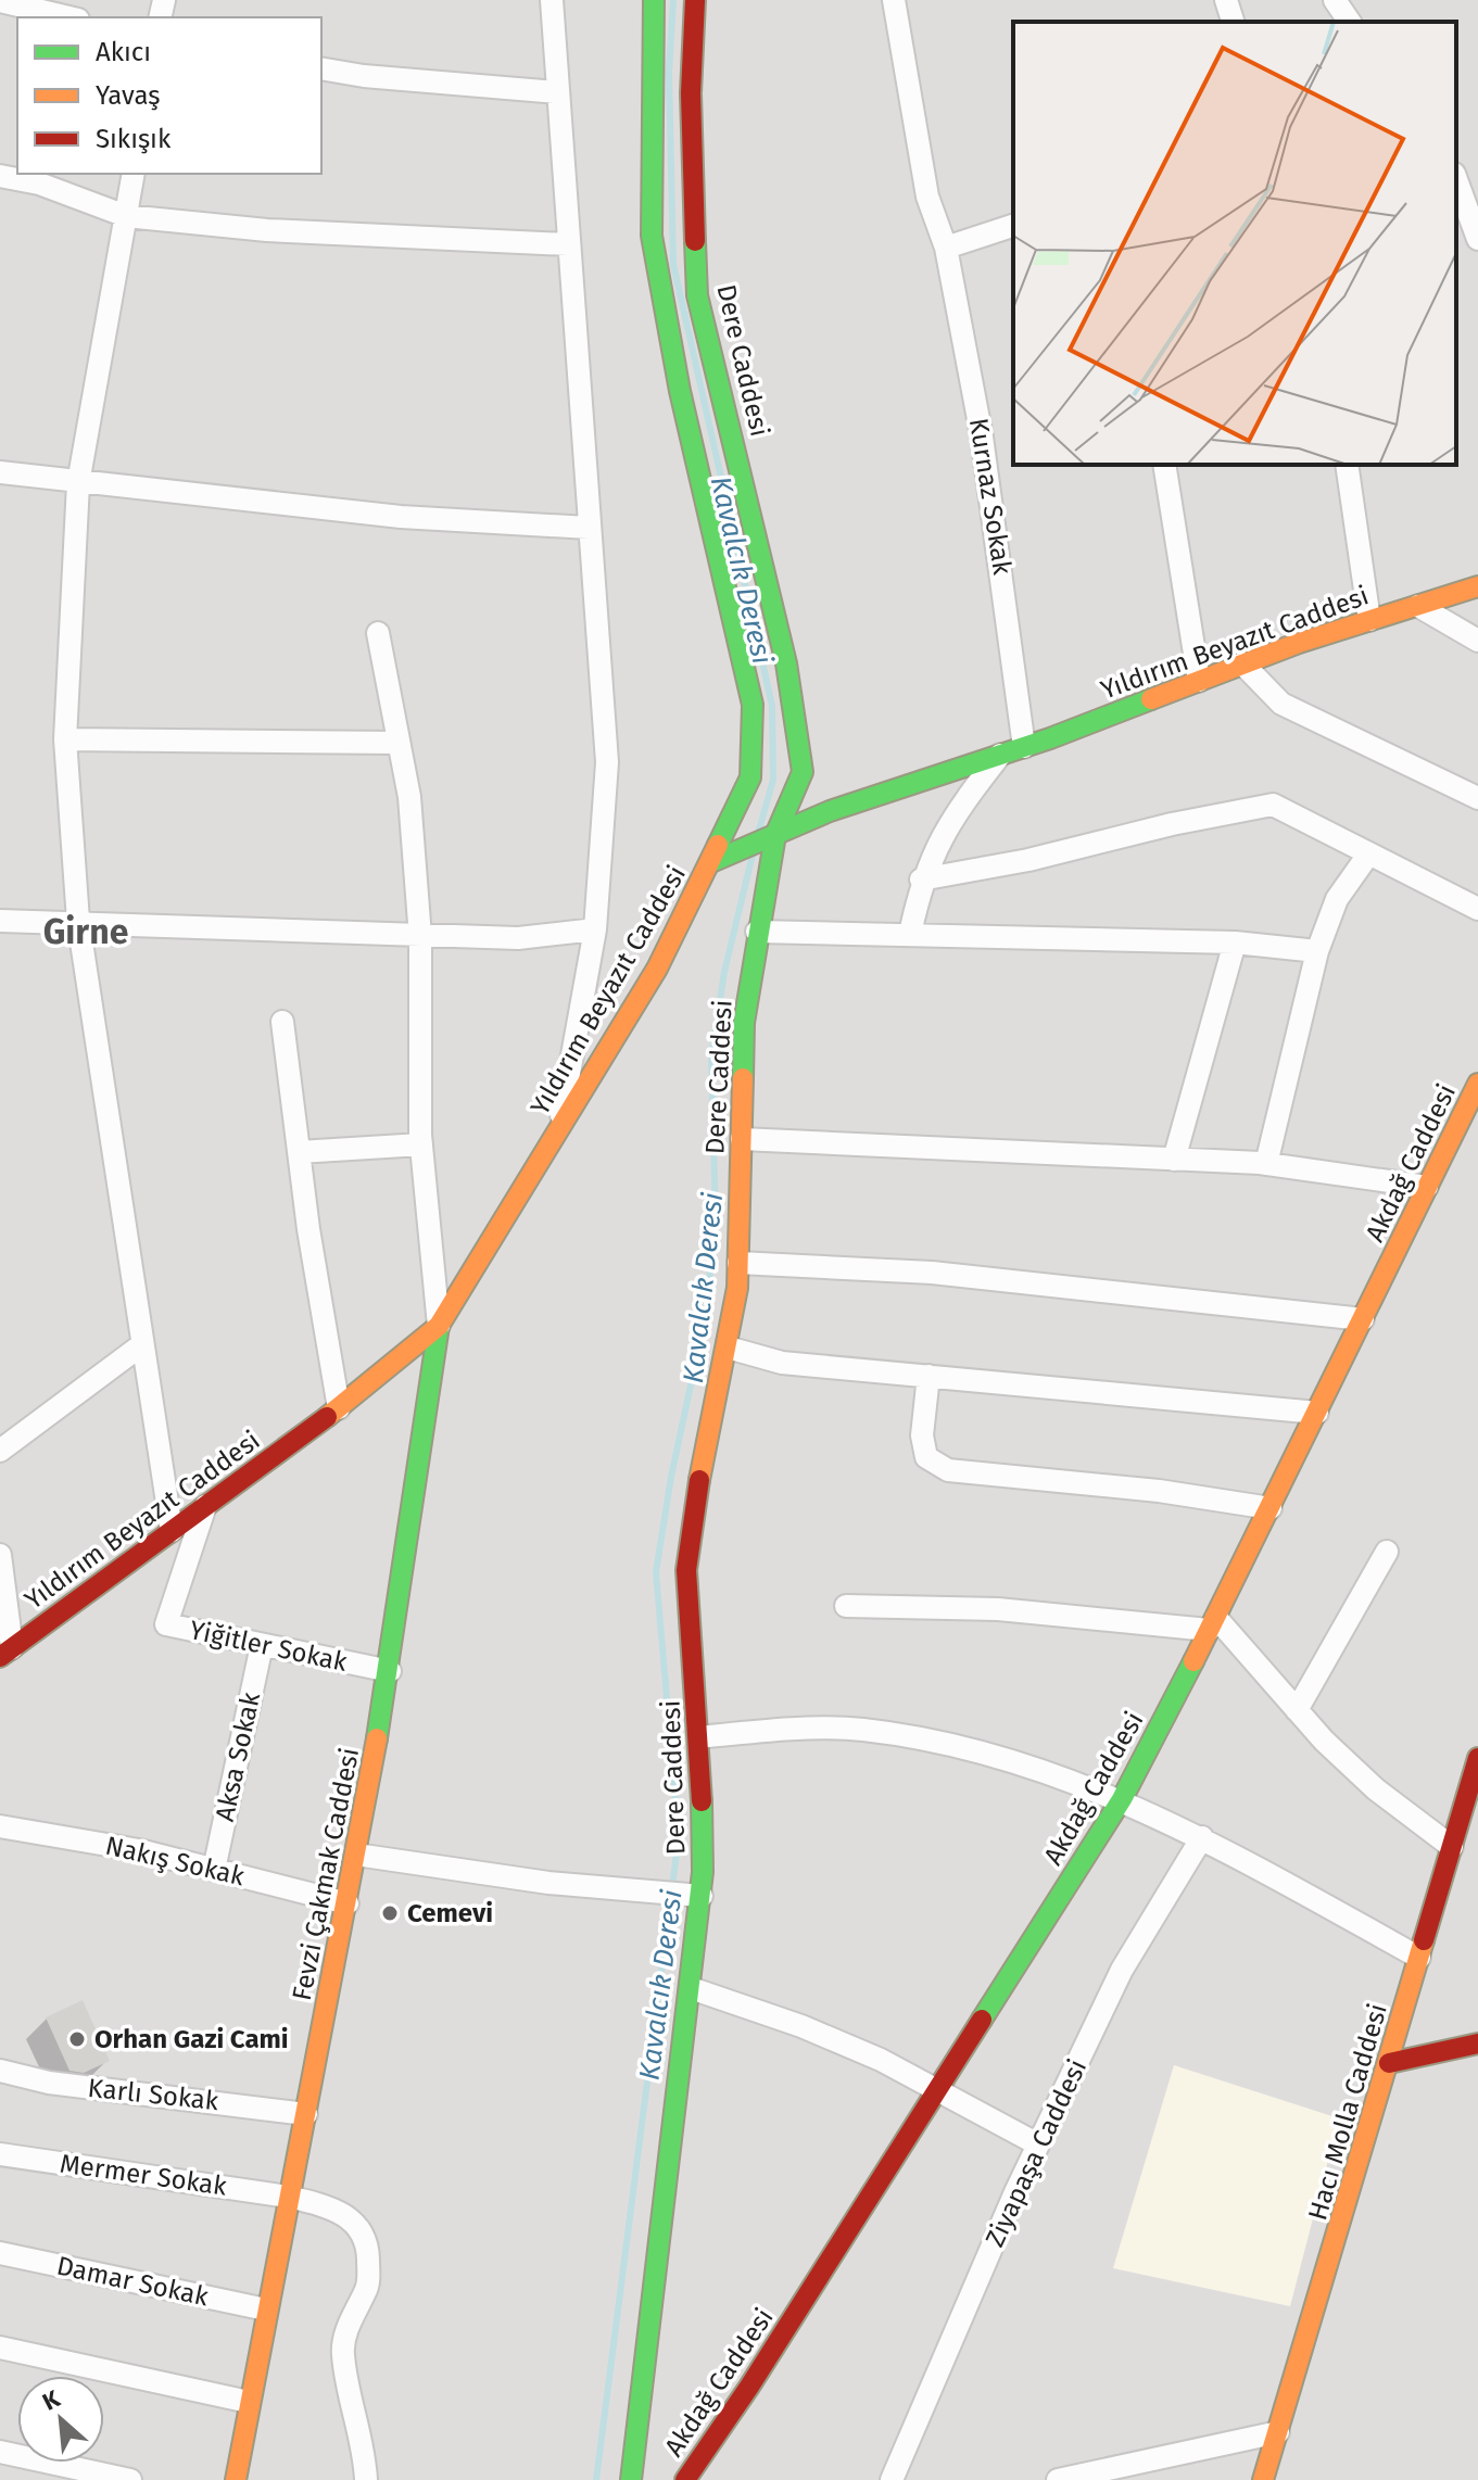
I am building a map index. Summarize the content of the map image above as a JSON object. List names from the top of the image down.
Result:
{
  "streets": {
    "street": [
      "Dere Caddesi",
      "Kurnaz Sokak",
      "Yıldırım Beyazıt Caddesi",
      "Akdağ Caddesi",
      "Yiğitler Sokak",
      "Aksa Sokak",
      "Nakış Sokak",
      "Fevzi Çakmak Caddesi",
      "Karlı Sokak",
      "Hacı Molla Caddesi",
      "Ziyapaşa Caddesi",
      "Mermer Sokak",
      "Damar Sokak"
    ]
  },
  "crossings": [
    ["Dere Caddesi", "Yıldırım Beyazıt Caddesi"],
    ["Kurnaz Sokak", "Yıldırım Beyazıt Caddesi"],
    ["Yıldırım Beyazıt Caddesi", "Yiğitler Sokak"],
    ["Yıldırım Beyazıt Caddesi", "Fevzi Çakmak Caddesi"],
    ["Yiğitler Sokak", "Aksa Sokak"],
    ["Yiğitler Sokak", "Fevzi Çakmak Caddesi"],
    ["Aksa Sokak", "Nakış Sokak"],
    ["Nakış Sokak", "Fevzi Çakmak Caddesi"],
    ["Fevzi Çakmak Caddesi", "Karlı Sokak"],
    ["Fevzi Çakmak Caddesi", "Mermer Sokak"],
    ["Fevzi Çakmak Caddesi", "Damar Sokak"]
  ],
  "districts": ["Girne"],
  "water": ["Kavalcık Deresi"],
  "places": ["Cemevi", "Orhan Gazi Cami"],
  "legend": ["Akıcı", "Yavaş", "Sıkışık"],
  "north": "top left"
}
